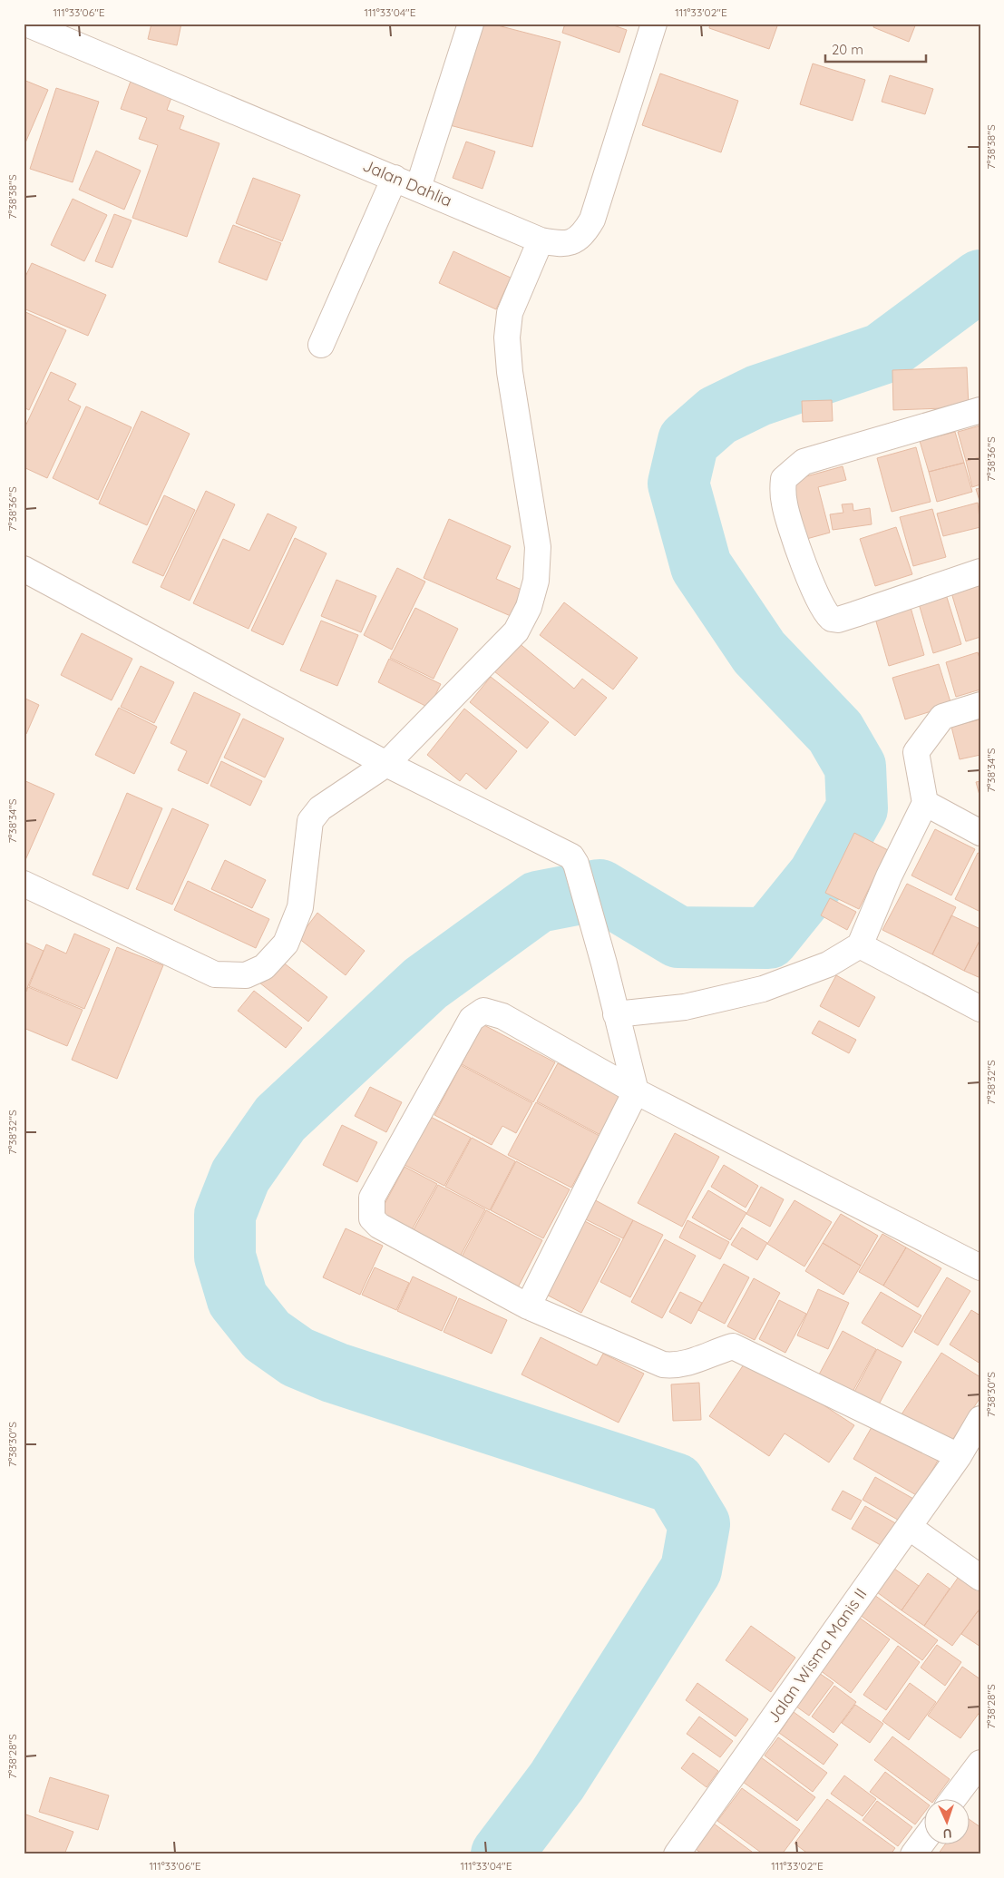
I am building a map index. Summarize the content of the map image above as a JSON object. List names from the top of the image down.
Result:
{
  "streets": {
    "street": ["Jalan Dahlia", "Jalan Wisma Manis II"]
  },
  "scale_bar": "20 m",
  "north": "bottom",
  "coordinates": [
    "111°33'06\"E",
    "111°33'04\"E",
    "111°33'02\"E",
    "7°38'38\"S",
    "7°38'36\"S",
    "7°38'34\"S",
    "7°38'32\"S",
    "7°38'30\"S",
    "7°38'28\"S"
  ]
}
